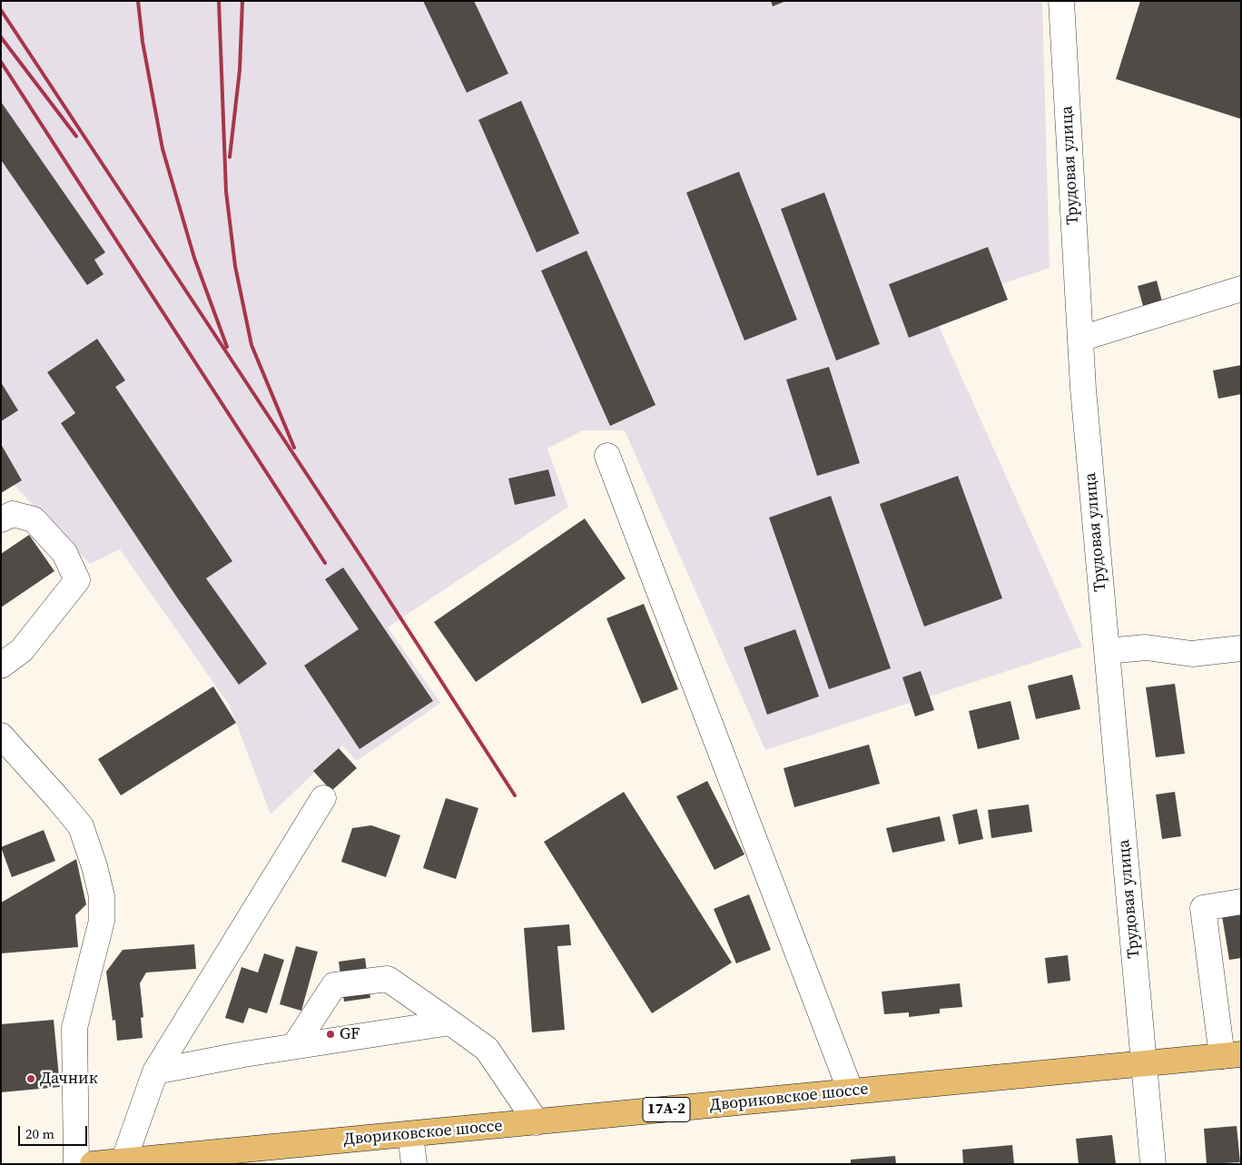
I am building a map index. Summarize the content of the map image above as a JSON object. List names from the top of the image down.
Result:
{
  "streets": {
    "main road": ["Двориковское шоссе", "17А-2"],
    "street": ["Трудовая улица"]
  },
  "crossings": [
    ["Трудовая улица", "Двориковское шоссе"]
  ],
  "places": ["GF", "Дачник"],
  "scale_bar": "20 m"
}
